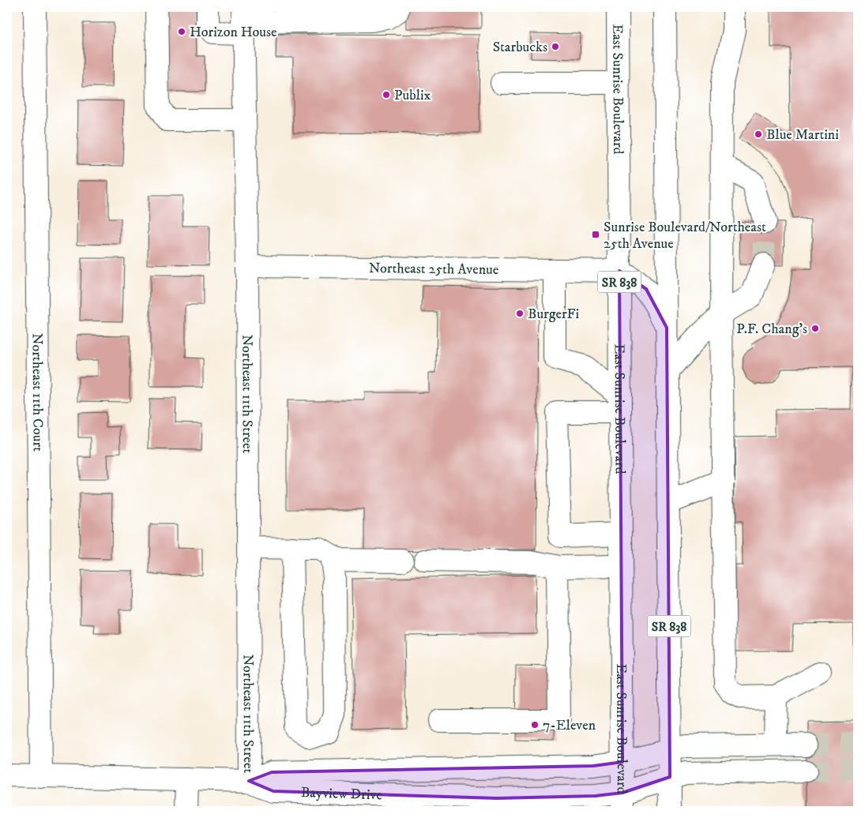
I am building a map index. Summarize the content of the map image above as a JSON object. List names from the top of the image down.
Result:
{
  "streets": {
    "street": [
      "East Sunrise Boulevard",
      "Northeast 25th Avenue",
      "SR 838",
      "Northeast 11th Court",
      "Northeast 11th Street",
      "Bayview Drive"
    ]
  },
  "crossings": [
    ["East Sunrise Boulevard", "Northeast 25th Avenue"],
    ["East Sunrise Boulevard", "Bayview Drive"],
    ["Northeast 25th Avenue", "Northeast 11th Street"],
    ["SR 838", "Bayview Drive"],
    ["Northeast 11th Court", "Bayview Drive"],
    ["Northeast 11th Street", "Bayview Drive"]
  ],
  "places": {
    "other": [
      "Horizon House",
      "Starbucks",
      "Publix",
      "Blue Martini",
      "BurgerFi",
      "P.F. Chang's",
      "7-Eleven"
    ],
    "transit": ["Sunrise Boulevard/Northeast 25th Avenue"]
  }
}
